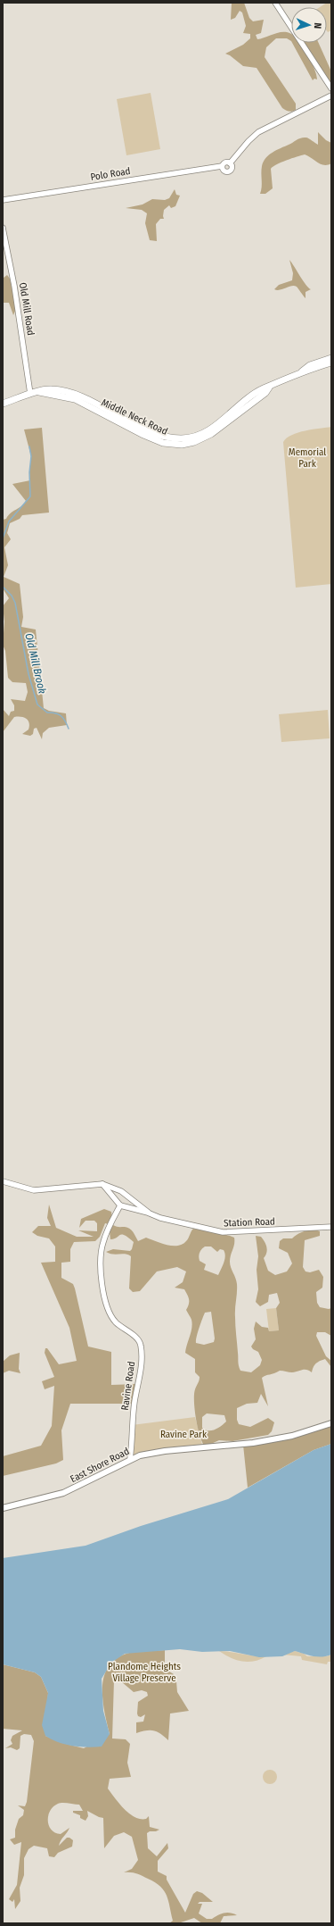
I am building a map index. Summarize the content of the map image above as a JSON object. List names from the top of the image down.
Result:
{
  "streets": {
    "main road": ["Middle Neck Road", "East Shore Road"],
    "street": [
      "Polo Road",
      "Old Mill Road",
      "Station Road",
      "Ravine Road"
    ]
  },
  "crossings": [
    ["Old Mill Road", "Middle Neck Road"],
    ["Station Road", "Ravine Road"],
    ["Ravine Road", "East Shore Road"]
  ],
  "water": ["Old Mill Brook"],
  "parks": ["Memorial Park", "Ravine Park", "Plandome Heights Village Preserve"],
  "north": "right"
}
